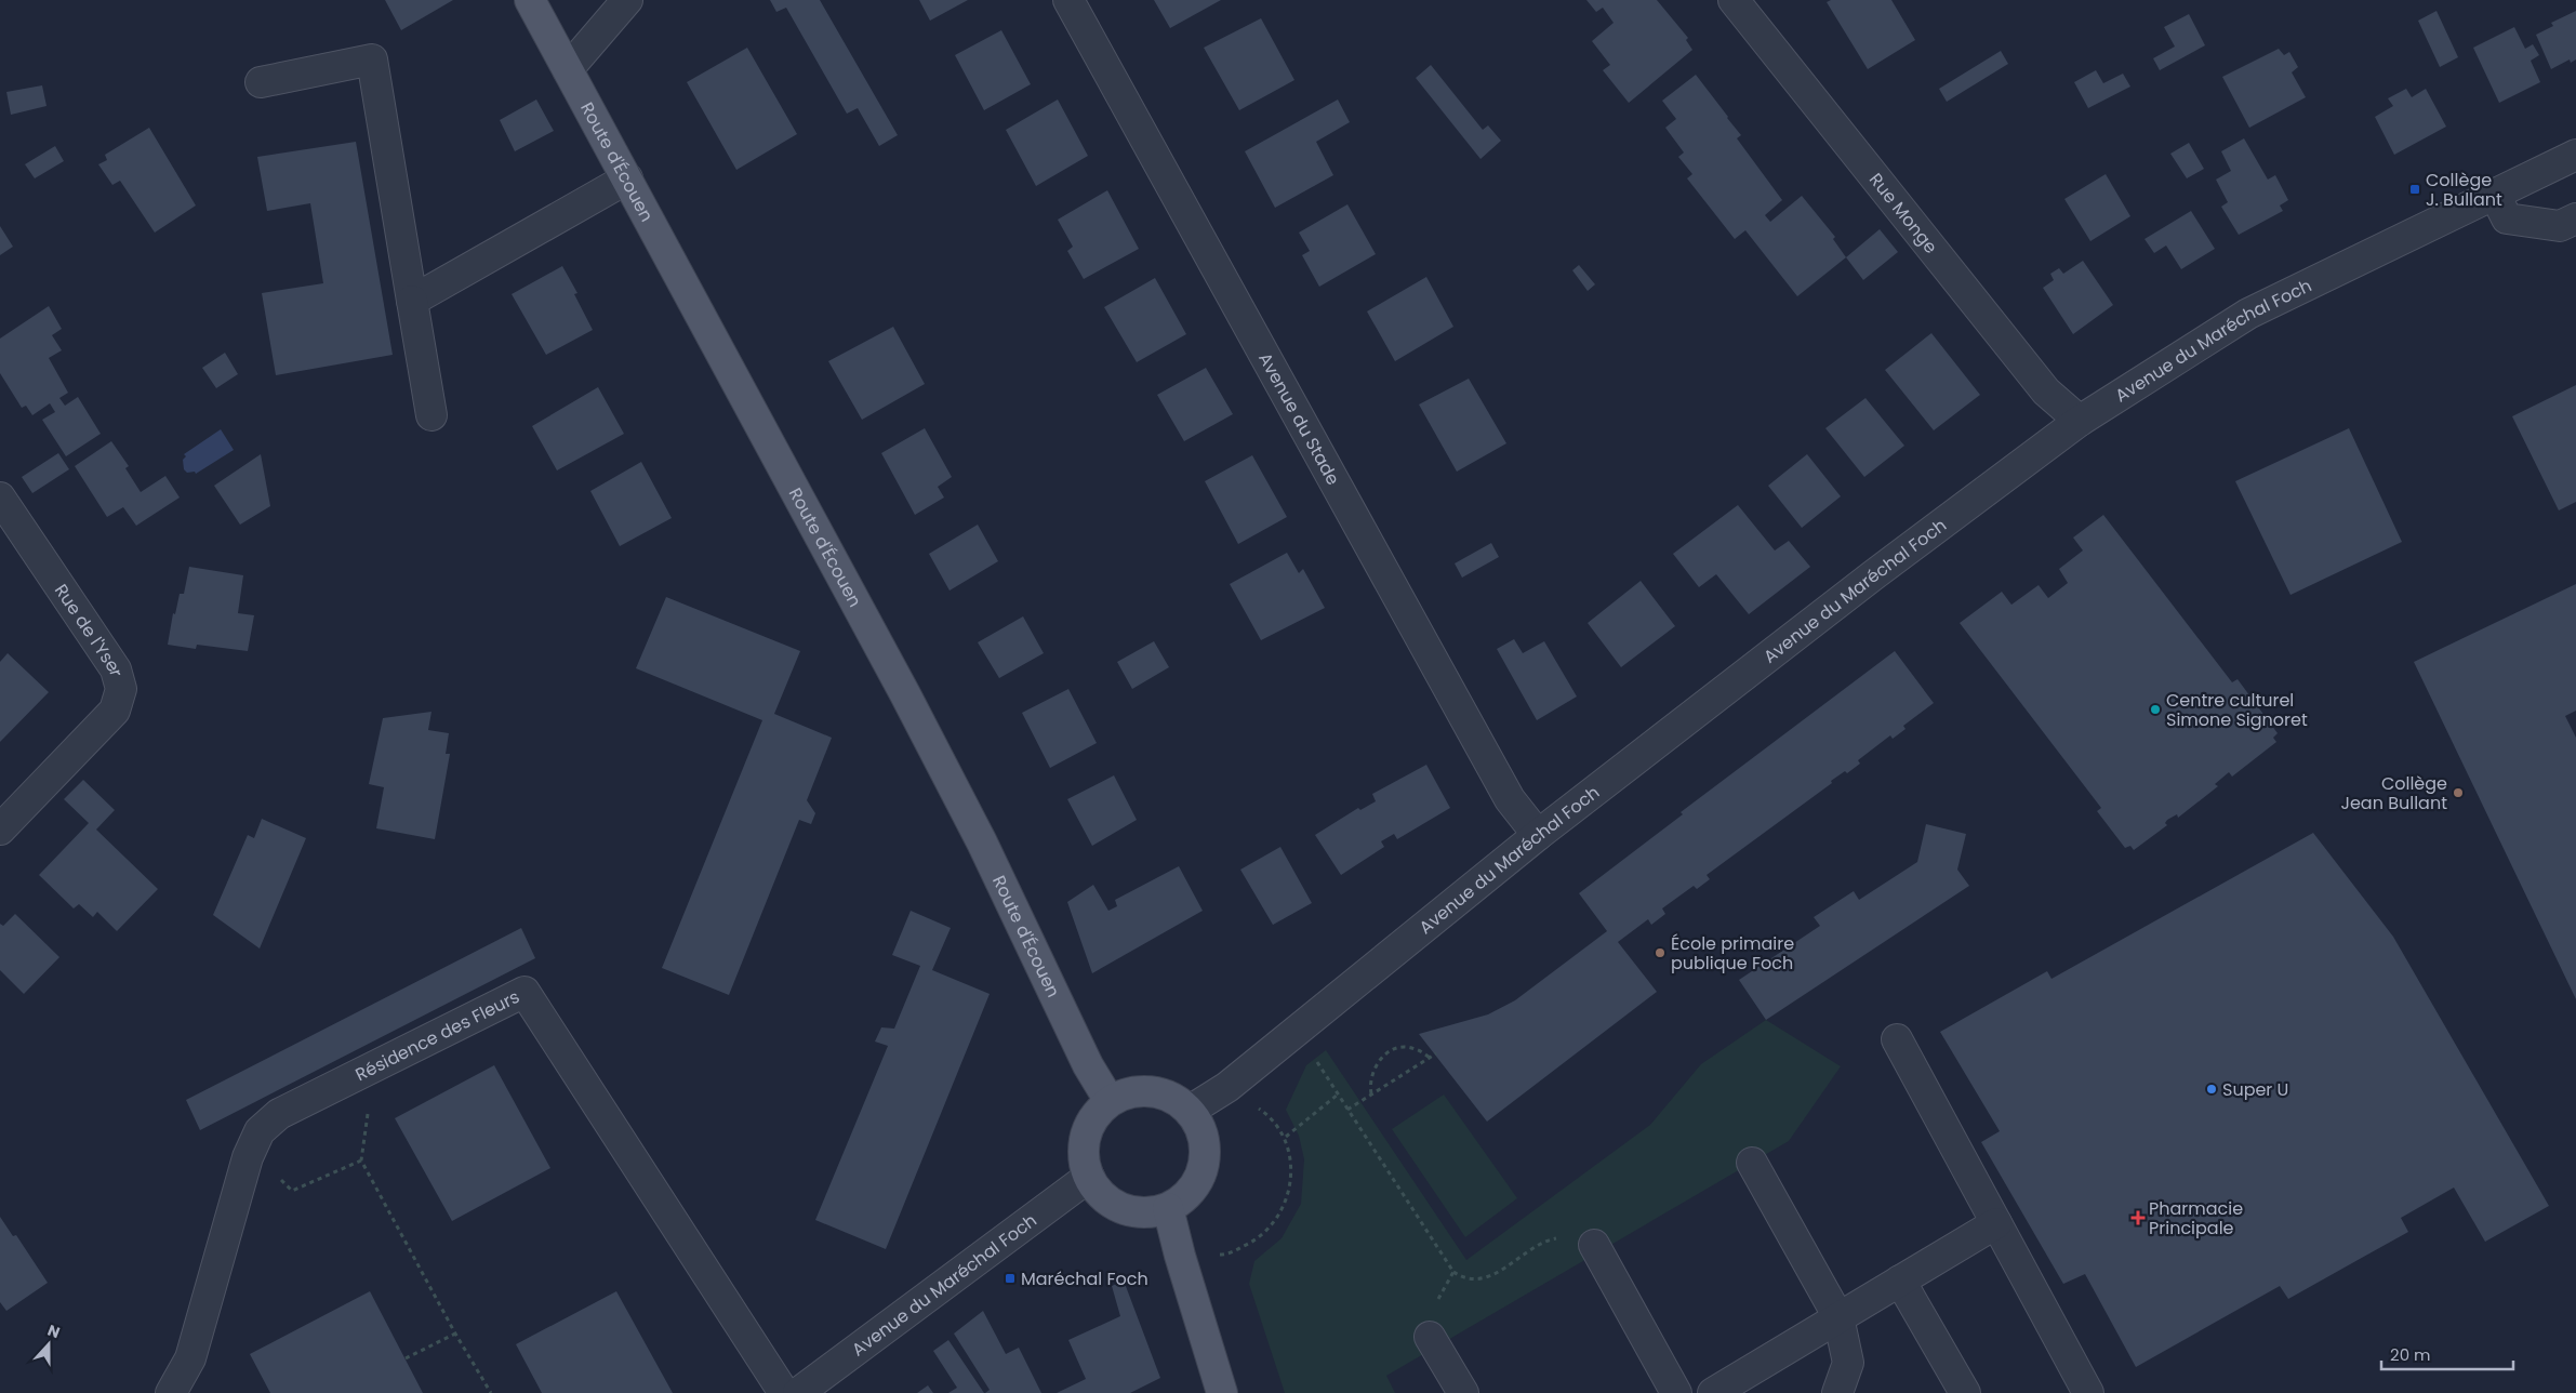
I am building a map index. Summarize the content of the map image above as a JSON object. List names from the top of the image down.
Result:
{
  "streets": {
    "main road": ["Route d'Écouen"],
    "street": [
      "Rue Monge",
      "Avenue du Maréchal Foch",
      "Avenue du Stade",
      "Rue de l'Yser",
      "Résidence des Fleurs"
    ]
  },
  "crossings": [
    ["Route d'Écouen", "Avenue du Maréchal Foch"],
    ["Rue Monge", "Avenue du Maréchal Foch"],
    ["Avenue du Maréchal Foch", "Avenue du Stade"]
  ],
  "places": {
    "transit": ["Collège J. Bullant", "Maréchal Foch"],
    "other": [
      "Centre culturel Simone Signoret",
      "Collège Jean Bullant",
      "École primaire publique Foch",
      "Super U"
    ],
    "health": ["Pharmacie Principale"]
  },
  "scale_bar": "20 m",
  "north": "top"
}
